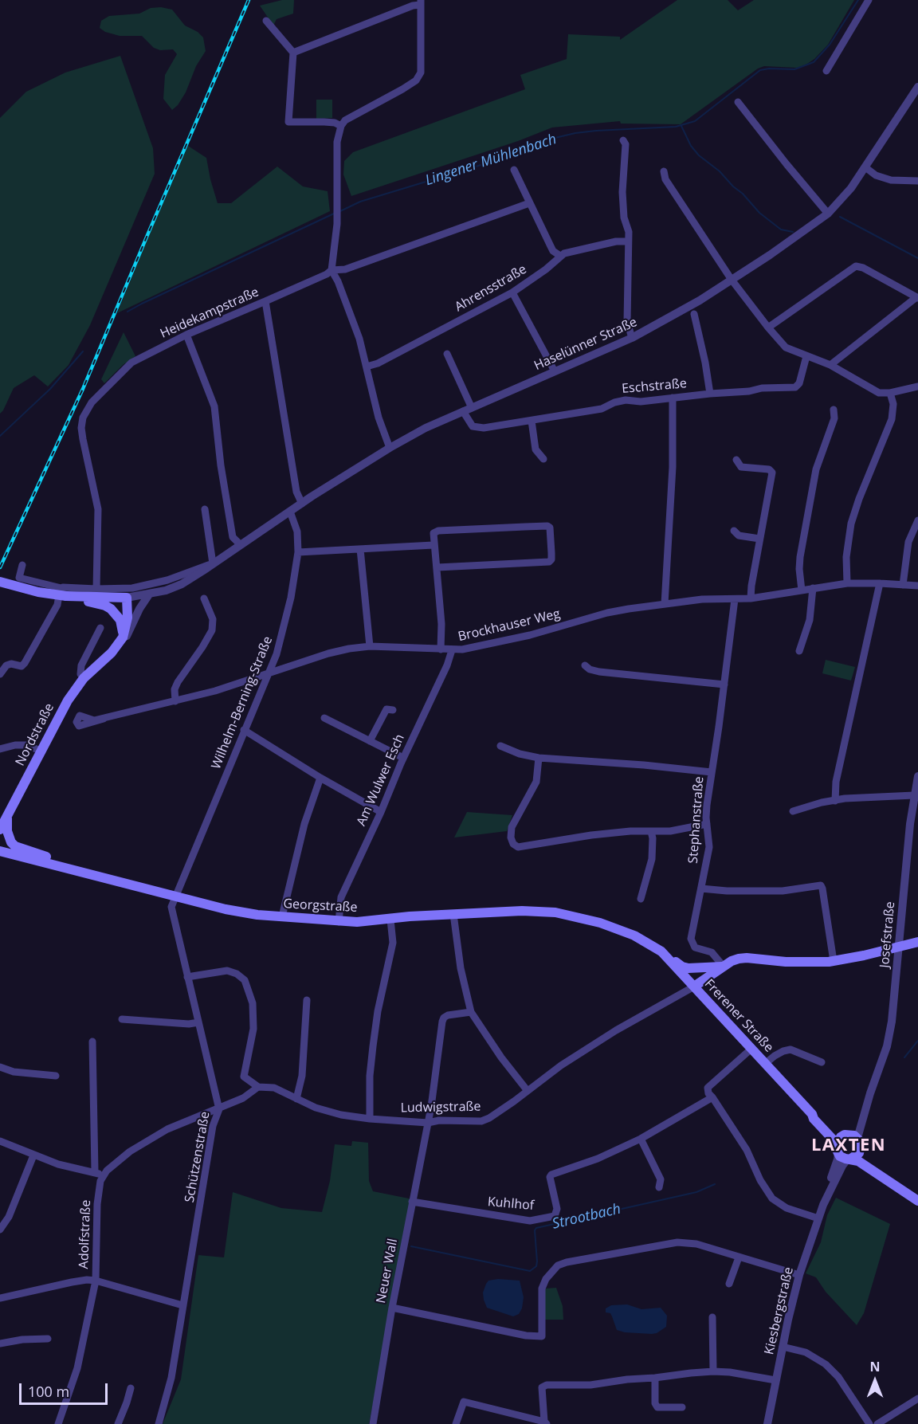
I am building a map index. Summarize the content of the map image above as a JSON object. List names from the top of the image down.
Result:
{
  "streets": {
    "main road": ["Nordstraße", "Georgstraße", "Frerener Straße"],
    "street": [
      "Ahrensstraße",
      "Heidekampstraße",
      "Haselünner Straße",
      "Eschstraße",
      "Brockhauser Weg",
      "Wilhelm-Berning-Straße",
      "Am Wulwer Esch",
      "Stephanstraße",
      "Josefstraße",
      "Ludwigstraße",
      "Schützenstraße",
      "Kuhlhof",
      "Adolfstraße",
      "Neuer Wall",
      "Kiesbergstraße"
    ]
  },
  "crossings": [
    ["Heidekampstraße", "Haselünner Straße"],
    ["Haselünner Straße", "Eschstraße"],
    ["Haselünner Straße", "Wilhelm-Berning-Straße"],
    ["Haselünner Straße", "Nordstraße"],
    ["Brockhauser Weg", "Wilhelm-Berning-Straße"],
    ["Brockhauser Weg", "Am Wulwer Esch"],
    ["Brockhauser Weg", "Stephanstraße"],
    ["Wilhelm-Berning-Straße", "Georgstraße"],
    ["Wilhelm-Berning-Straße", "Schützenstraße"],
    ["Am Wulwer Esch", "Georgstraße"],
    ["Georgstraße", "Frerener Straße"],
    ["Georgstraße", "Schützenstraße"],
    ["Josefstraße", "Frerener Straße"],
    ["Josefstraße", "Kiesbergstraße"],
    ["Frerener Straße", "Ludwigstraße"],
    ["Frerener Straße", "Kiesbergstraße"],
    ["Ludwigstraße", "Neuer Wall"],
    ["Kuhlhof", "Neuer Wall"]
  ],
  "districts": ["LAXTEN"],
  "water": ["Lingener Mühlenbach", "Strootbach"],
  "scale_bar": "100 m",
  "north": "top"
}
